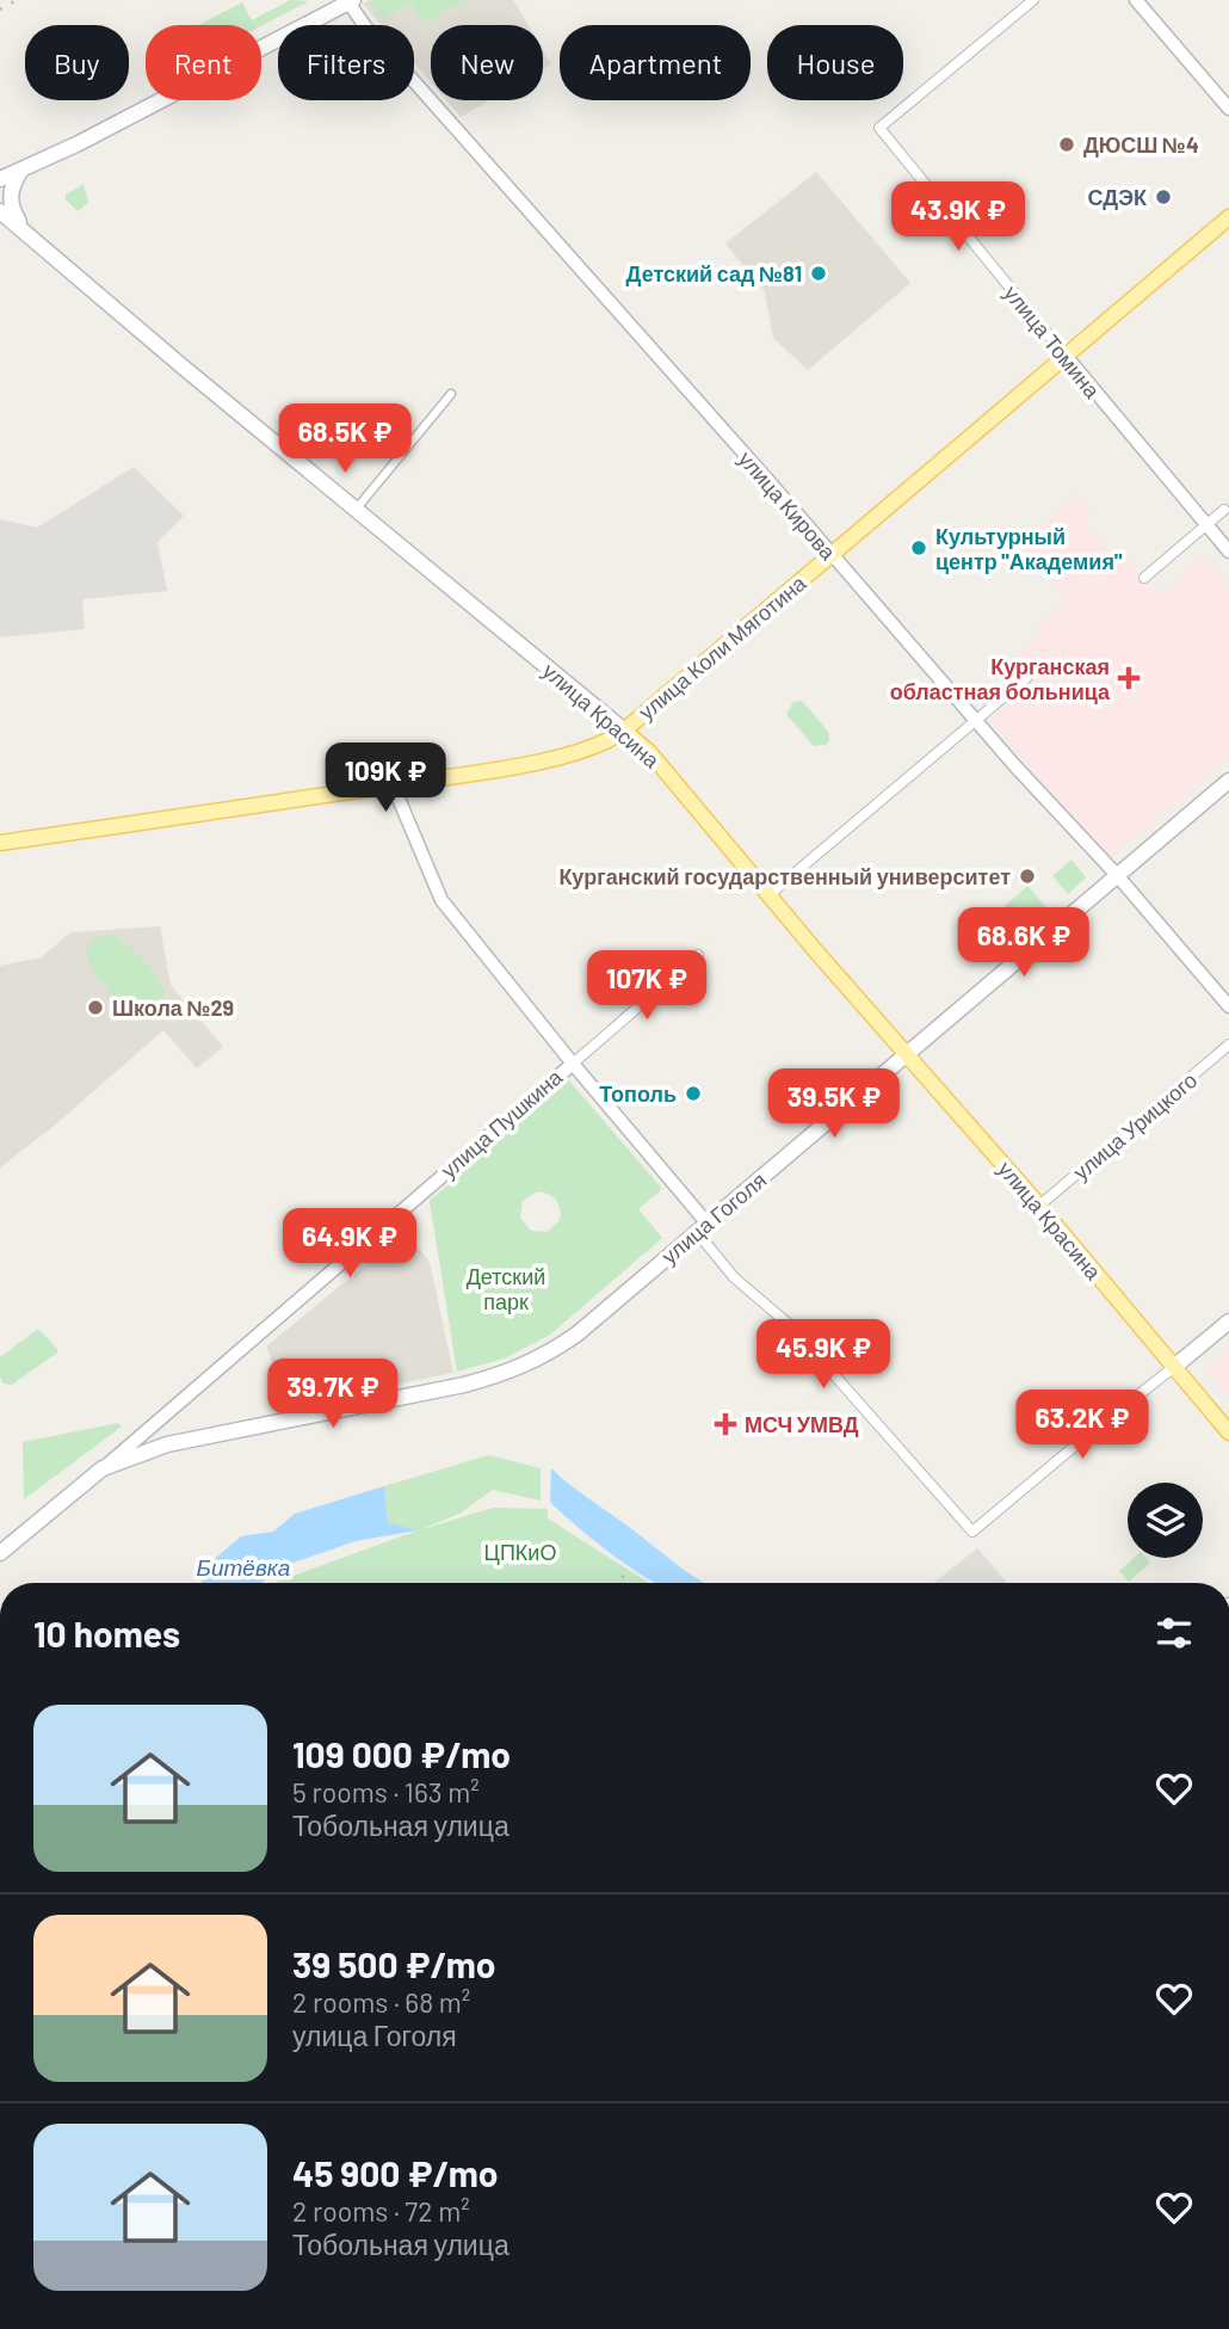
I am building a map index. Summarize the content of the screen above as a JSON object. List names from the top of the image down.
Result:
{
  "streets": {
    "main road": [
      "улица Коли Мяготина",
      "улица Красина",
      "улица Пушкина",
      "улица Гоголя"
    ],
    "street": ["улица Томина", "улица Кирова", "улица Урицкого"]
  },
  "crossings": [
    ["улица Томина", "улица Коли Мяготина"],
    ["улица Кирова", "улица Коли Мяготина"],
    ["улица Кирова", "улица Гоголя"],
    ["улица Коли Мяготина", "улица Красина"],
    ["улица Красина", "улица Урицкого"],
    ["улица Красина", "улица Гоголя"],
    ["улица Пушкина", "улица Гоголя"]
  ],
  "water": ["Битёвка"],
  "parks": ["Детский парк", "ЦПКиО"],
  "places": {
    "other": [
      "ДЮСШ №4",
      "СДЭК",
      "Детский сад №81",
      "Культурный центр \"Академия\"",
      "Курганский государственный университет",
      "Школа №29",
      "Тополь"
    ],
    "health": ["Курганская областная больница", "МСЧ УМВД"]
  },
  "page": {
    "chip": [
      "Buy",
      "Rent",
      "Filters",
      "New",
      "Apartment",
      "House"
    ],
    "price": [
      "43.9K ₽",
      "68.5K ₽",
      "109K ₽",
      "68.6K ₽",
      "107K ₽",
      "39.5K ₽",
      "64.9K ₽",
      "45.9K ₽",
      "39.7K ₽",
      "63.2K ₽"
    ],
    "heading": "10 homes",
    "list": [
      {
        "name": "109 000 ₽/mo",
        "note": "5 rooms · 163 m² · Тобольная улица"
      },
      {
        "name": "39 500 ₽/mo",
        "note": "2 rooms · 68 m² · улица Гоголя"
      },
      {
        "name": "45 900 ₽/mo",
        "note": "2 rooms · 72 m² · Тобольная улица"
      }
    ]
  }
}
